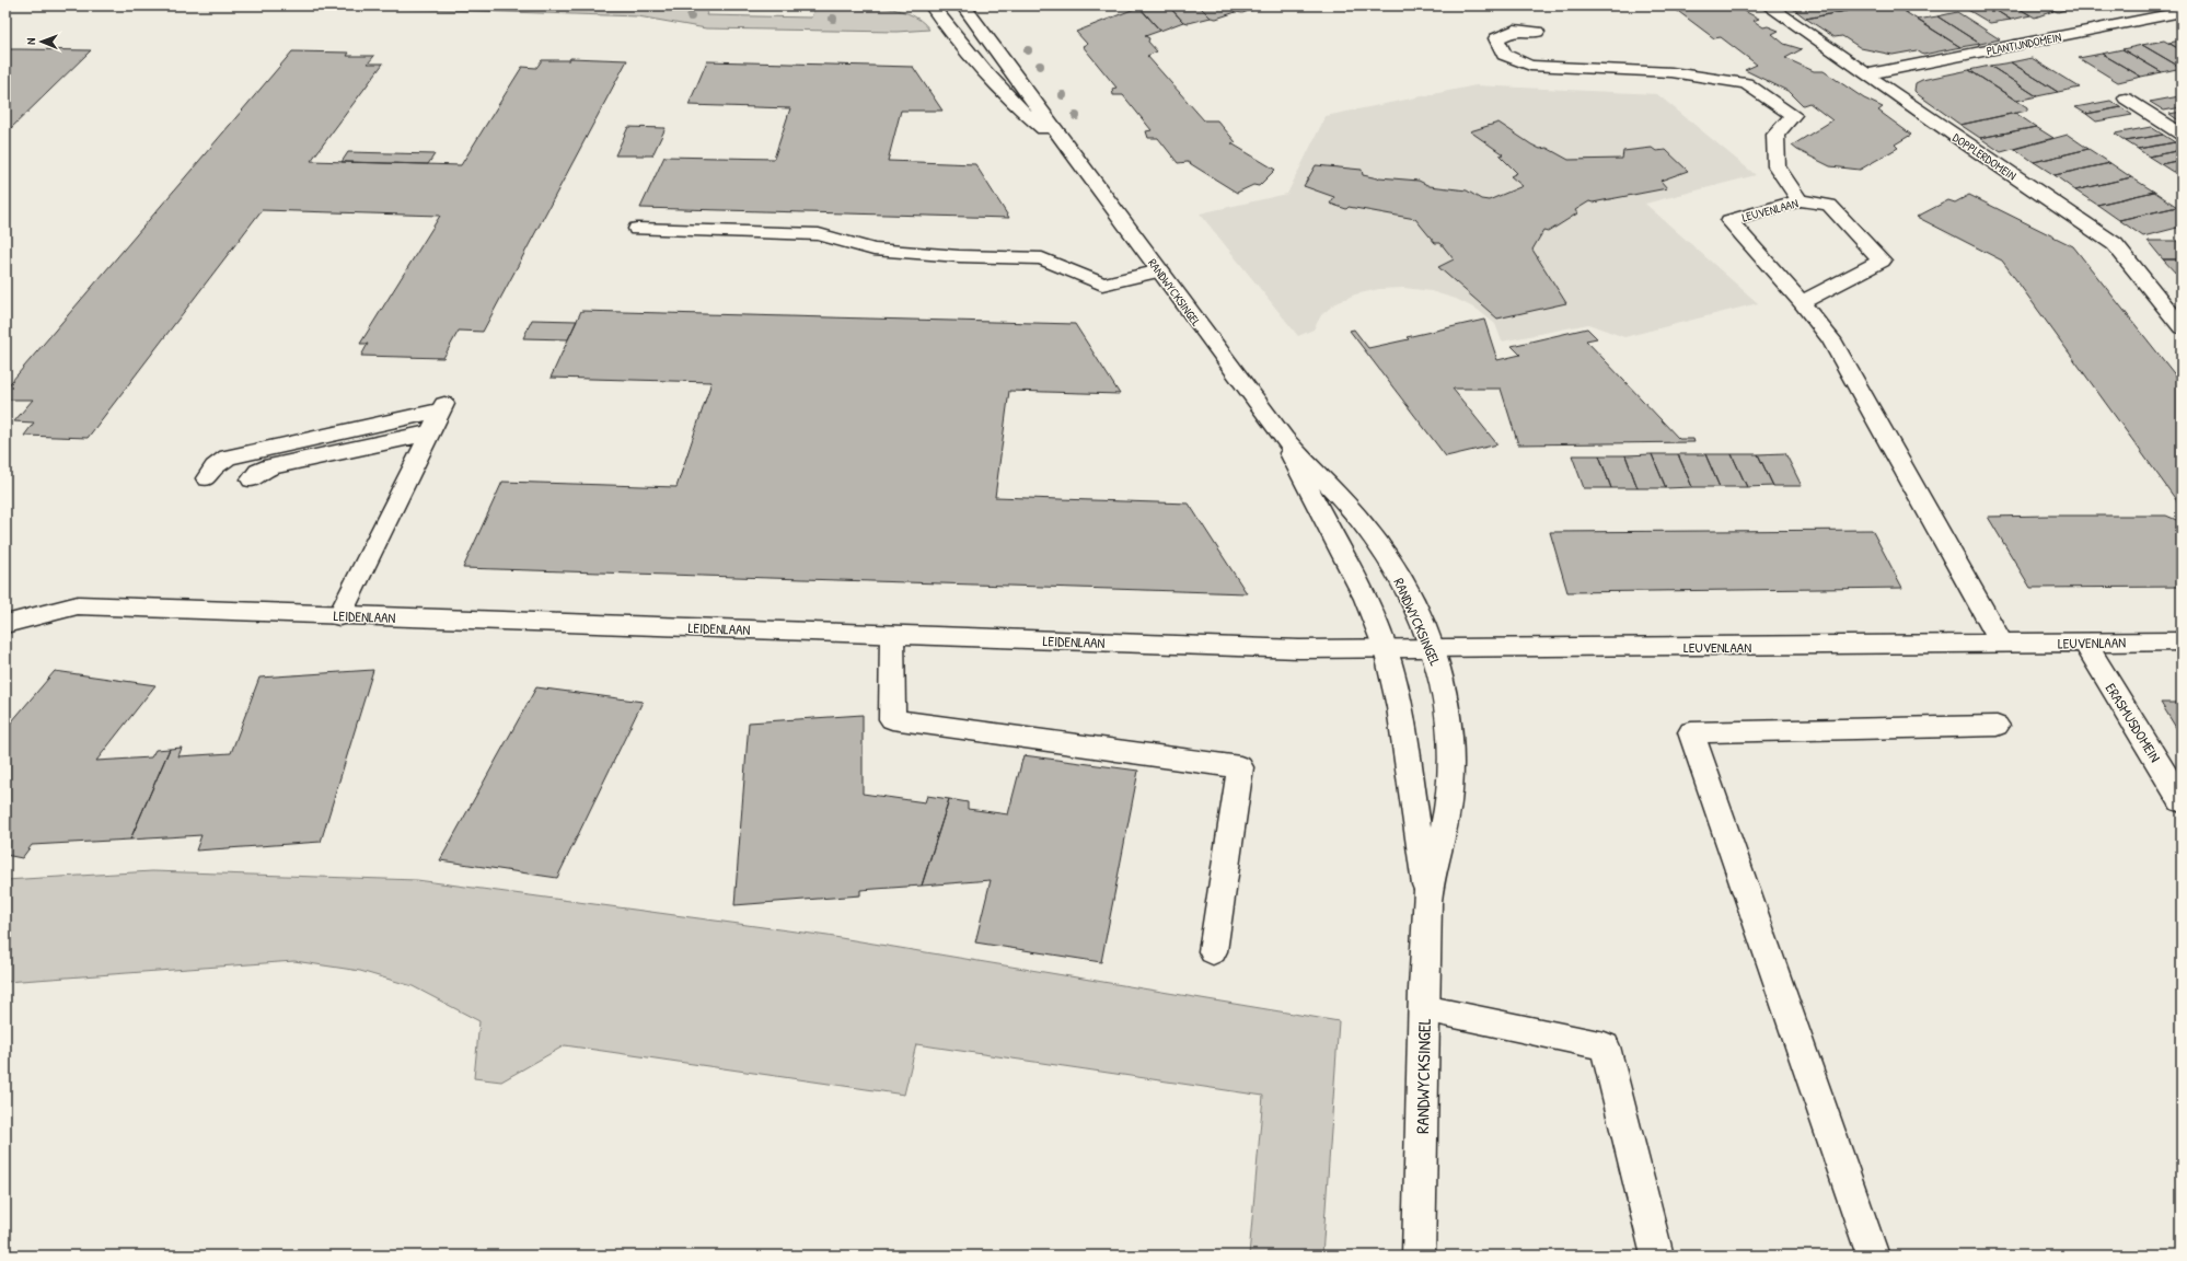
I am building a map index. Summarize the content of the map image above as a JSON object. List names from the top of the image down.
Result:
{
  "streets": {
    "street": [
      "PLANTIJNDOMEIN",
      "DOPPLERDOMEIN",
      "LEUVENLAAN",
      "RANDWYCKSINGEL",
      "LEIDENLAAN",
      "ERASMUSDOMEIN"
    ]
  },
  "crossings": [
    ["PLANTIJNDOMEIN", "DOPPLERDOMEIN"],
    ["LEUVENLAAN", "RANDWYCKSINGEL"],
    ["LEUVENLAAN", "LEIDENLAAN"],
    ["LEUVENLAAN", "ERASMUSDOMEIN"],
    ["RANDWYCKSINGEL", "LEIDENLAAN"]
  ],
  "north": "left"
}
